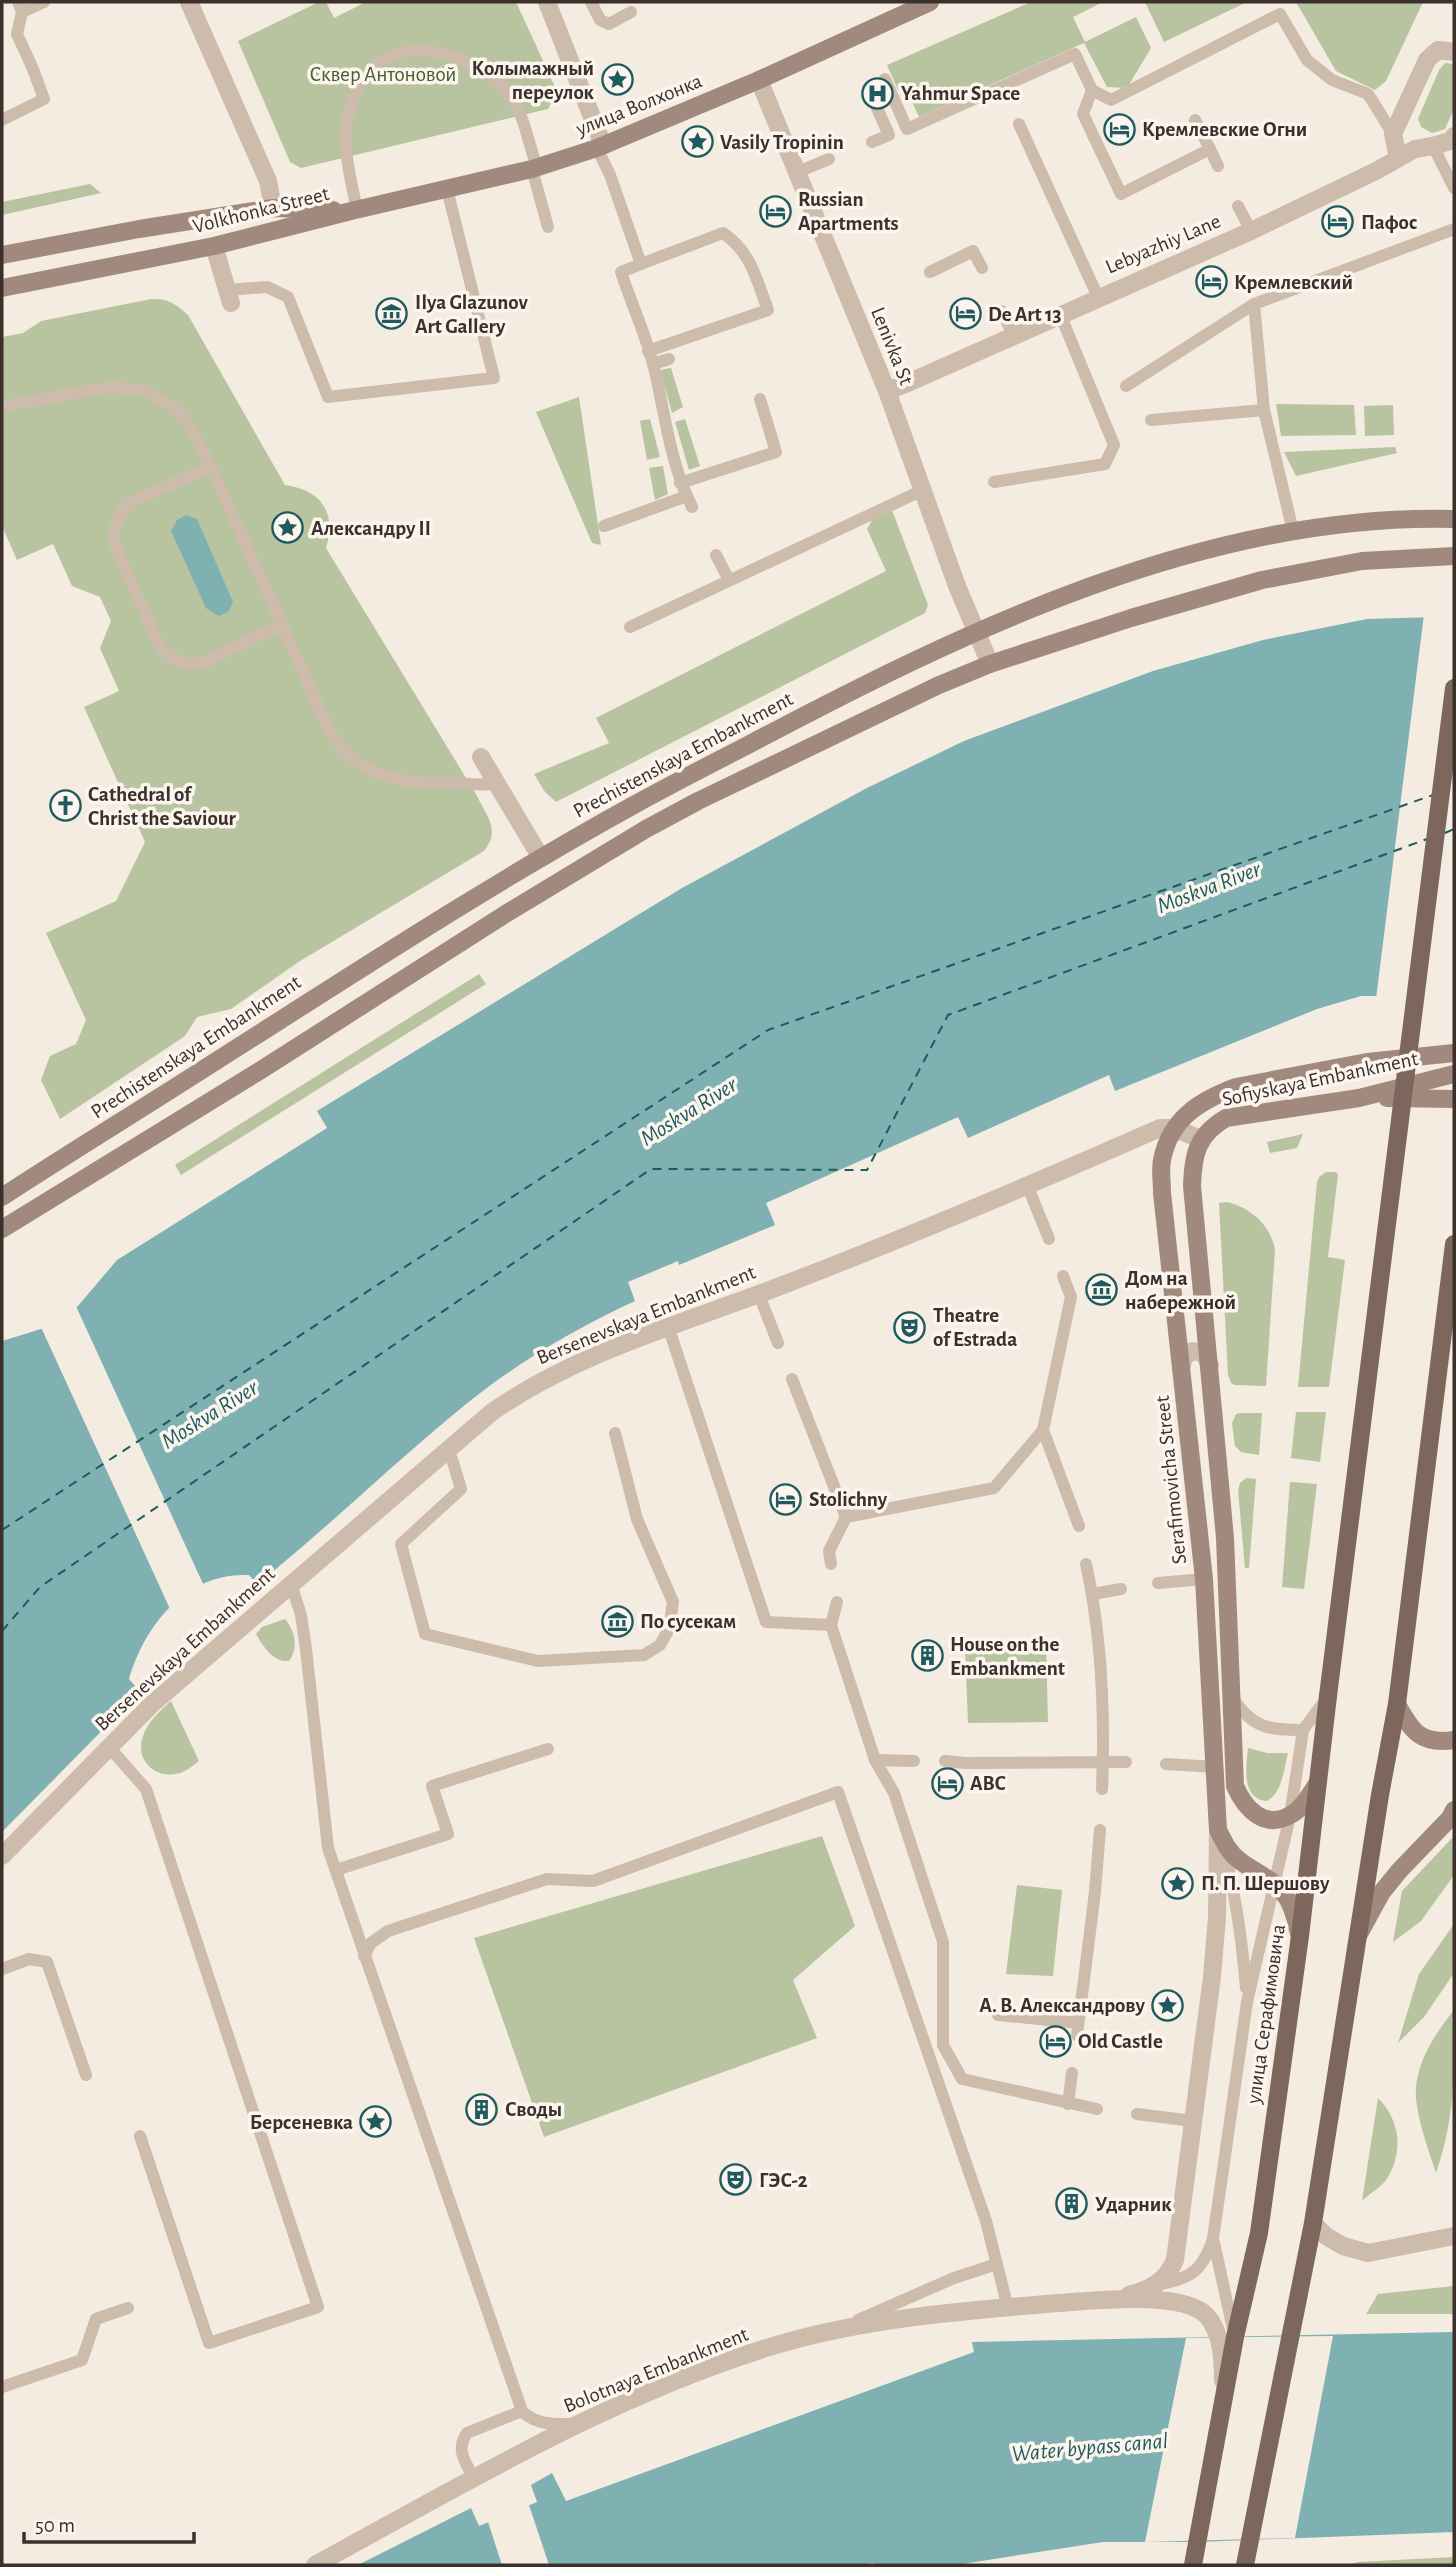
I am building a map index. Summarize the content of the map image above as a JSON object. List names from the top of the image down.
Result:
{
  "streets": {
    "main road": [
      "улица Волхонка",
      "Volkhonka Street",
      "Prechistenskaya Embankment",
      "Sofiyskaya Embankment",
      "Serafimovicha Street",
      "улица Серафимовича"
    ],
    "street": [
      "Lebyazhiy Lane",
      "Lenivka St",
      "Bersenevskaya Embankment",
      "Bolotnaya Embankment"
    ]
  },
  "crossings": [
    ["улица Волхонка", "Volkhonka Street"],
    ["улица Волхонка", "Lenivka St"],
    ["Lebyazhiy Lane", "Lenivka St"],
    ["Lenivka St", "Prechistenskaya Embankment"],
    ["Sofiyskaya Embankment", "Bersenevskaya Embankment"],
    ["Sofiyskaya Embankment", "Serafimovicha Street"],
    ["Bersenevskaya Embankment", "Serafimovicha Street"],
    ["улица Серафимовича", "Bolotnaya Embankment"]
  ],
  "water": ["Moskva River", "Water bypass canal"],
  "parks": ["Сквер Антоновой"],
  "places": {
    "place": [
      "Колымажный переулок",
      "Vasily Tropinin",
      "Александру II",
      "П. П. Шершову",
      "А. В. Александрову",
      "Берсеневка"
    ],
    "hospital": ["Yahmur Space"],
    "hotel": [
      "Кремлевские Огни",
      "Russian Apartments",
      "Пафос",
      "Кремлевский",
      "De Art 13",
      "Stolichny",
      "ABC",
      "Old Castle"
    ],
    "museum": ["Ilya Glazunov Art Gallery", "Дом на набережной", "По сусекам"],
    "church": ["Cathedral of Christ the Saviour"],
    "theatre": ["Theatre of Estrada", "ГЭС-2"],
    "building": ["House on the Embankment", "Своды", "Ударник"]
  },
  "scale_bar": "50 m"
}
